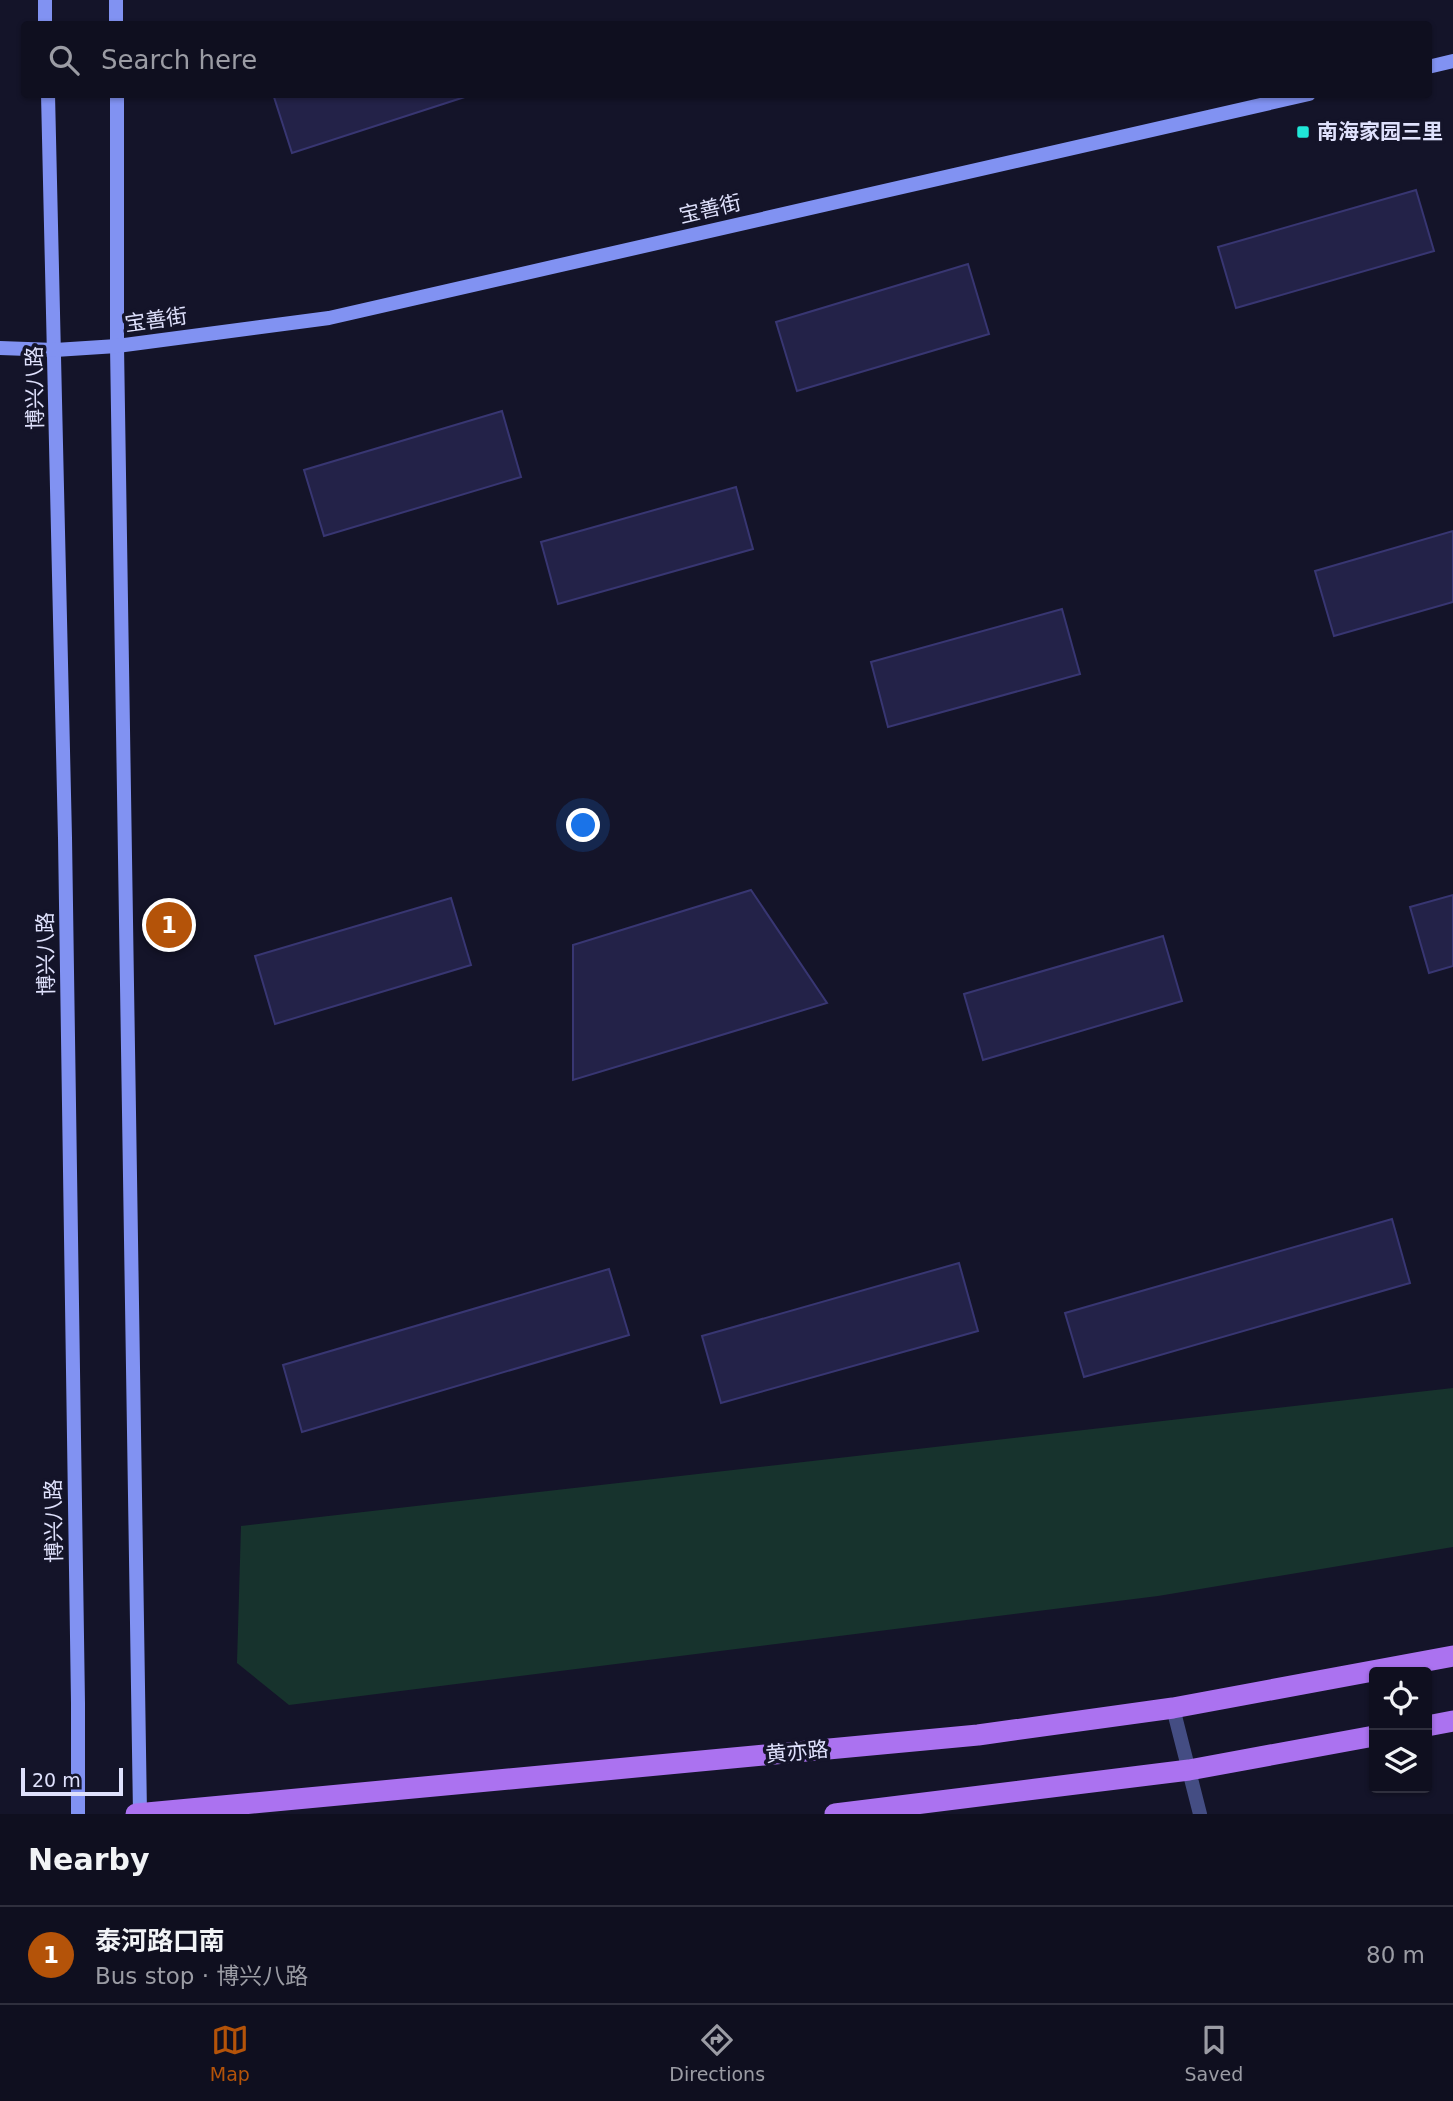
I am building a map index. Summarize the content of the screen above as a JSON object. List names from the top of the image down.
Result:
{
  "streets": {
    "main road": ["黄亦路"],
    "street": ["宝善街", "博兴八路"]
  },
  "crossings": [
    ["宝善街", "博兴八路"]
  ],
  "places": {
    "transit": ["南海家园三里"]
  },
  "scale_bar": "20 m",
  "page": {
    "search": "Search here",
    "pins": "1",
    "scale": "20 m",
    "heading": "Nearby",
    "list": [
      {
        "mark": "1",
        "name": "泰河路口南",
        "note": "Bus stop · 博兴八路",
        "value": "80 m"
      }
    ],
    "nav": ["Map", "Directions", "Saved"]
  }
}
